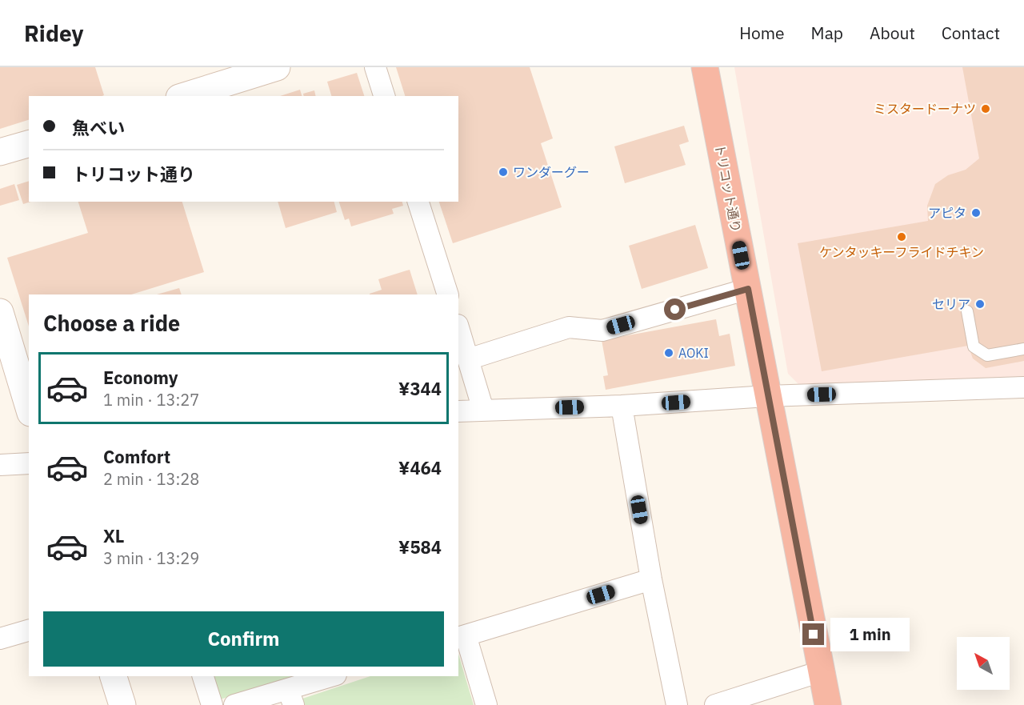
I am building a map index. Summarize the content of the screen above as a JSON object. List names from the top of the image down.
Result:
{
  "streets": {
    "highway": ["トリコット通り"]
  },
  "places": [
    "ミスタードーナツ",
    "ワンダーグー",
    "アピタ",
    "ケンタッキーフライドチキン",
    "セリア",
    "AOKI"
  ],
  "north": "top left",
  "page": {
    "header": "Ridey",
    "nav": [
      "Home",
      "Map",
      "About",
      "Contact"
    ],
    "banner": ["魚べい", "トリコット通り"],
    "heading": "Choose a ride",
    "list": [
      {
        "name": "Economy",
        "note": "1 min · 13:27",
        "value": "¥344"
      },
      {
        "name": "Comfort",
        "note": "2 min · 13:28",
        "value": "¥464"
      },
      {
        "name": "XL",
        "note": "3 min · 13:29",
        "value": "¥584"
      }
    ],
    "buttons": "Confirm",
    "bubble": "1 min"
  }
}
